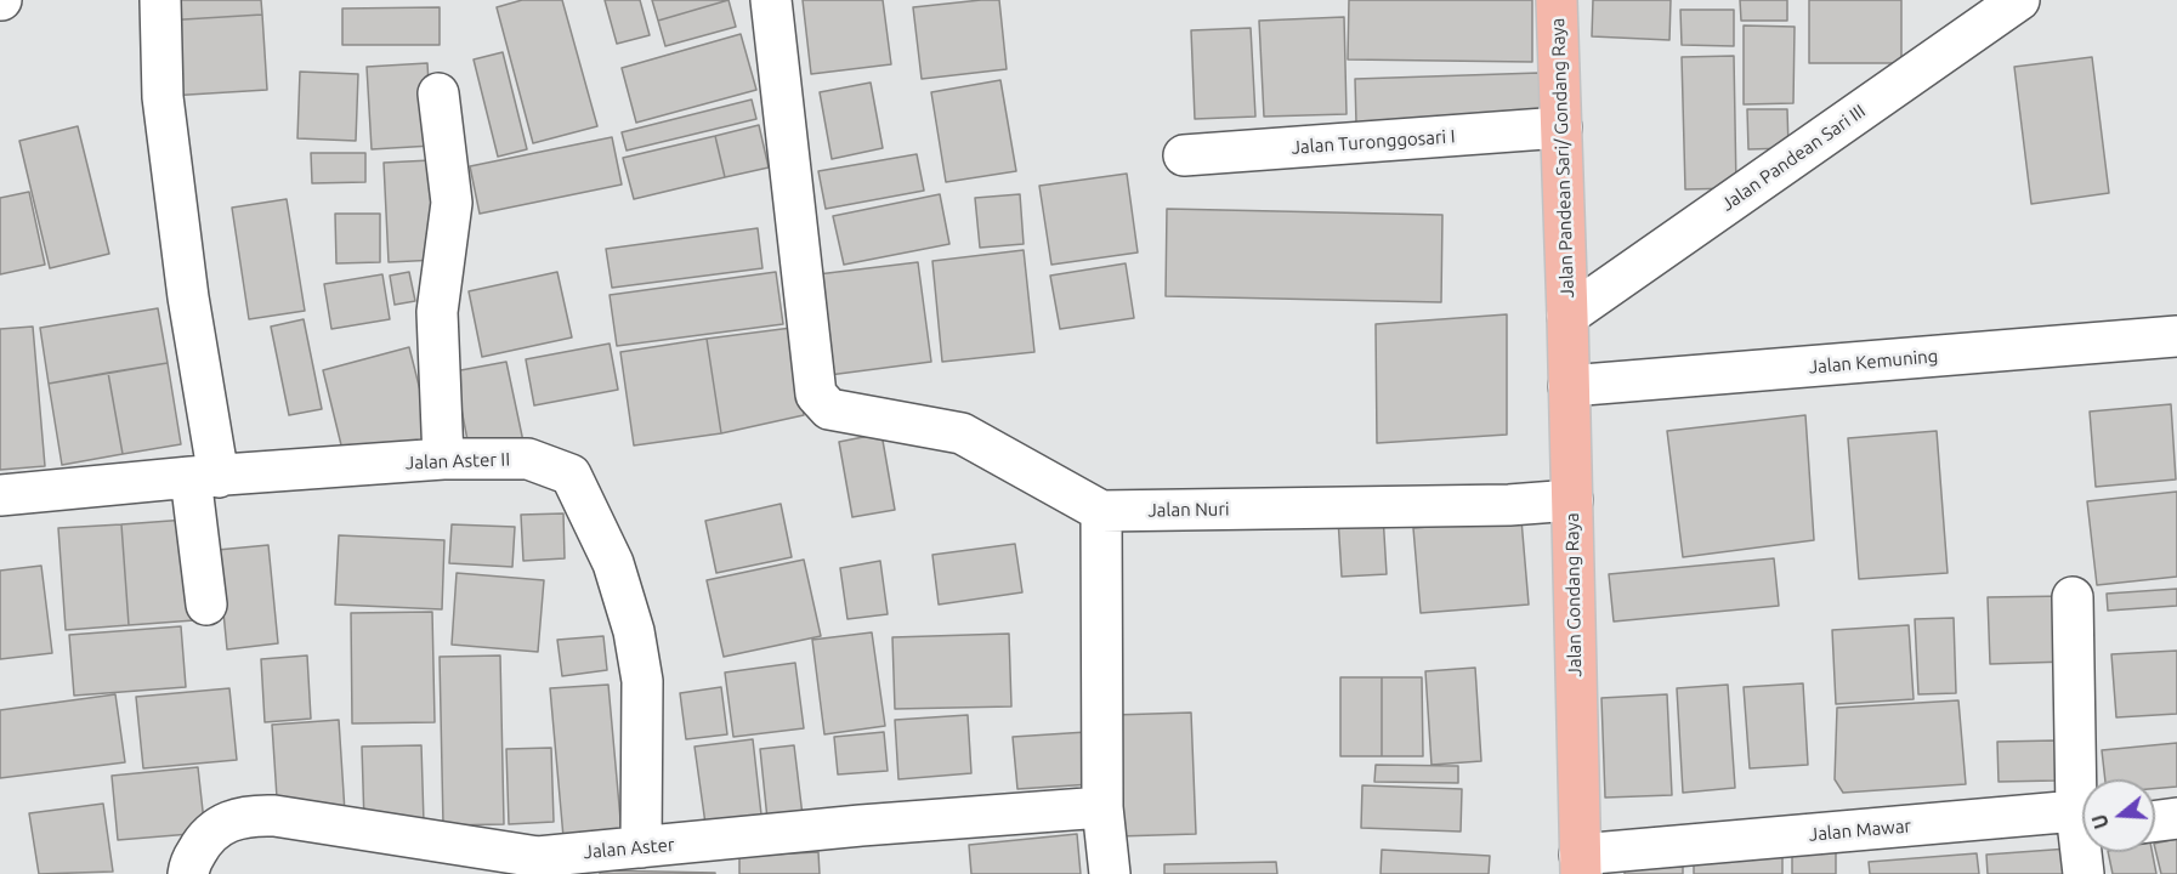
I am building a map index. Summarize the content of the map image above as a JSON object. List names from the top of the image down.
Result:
{
  "streets": {
    "main road": ["Jalan Pandean Sari/ Gondang Raya", "Jalan Gondang Raya"],
    "street": [
      "Jalan Turonggosari I",
      "Jalan Pandean Sari III",
      "Jalan Kemuning",
      "Jalan Aster II",
      "Jalan Nuri",
      "Jalan Mawar",
      "Jalan Aster"
    ]
  },
  "crossings": [
    ["Jalan Turonggosari I", "Jalan Pandean Sari/ Gondang Raya"],
    ["Jalan Pandean Sari/ Gondang Raya", "Jalan Pandean Sari III"],
    ["Jalan Pandean Sari/ Gondang Raya", "Jalan Gondang Raya"],
    ["Jalan Pandean Sari III", "Jalan Gondang Raya"],
    ["Jalan Kemuning", "Jalan Gondang Raya"],
    ["Jalan Aster II", "Jalan Aster"],
    ["Jalan Nuri", "Jalan Gondang Raya"],
    ["Jalan Gondang Raya", "Jalan Mawar"]
  ],
  "north": "left"
}
